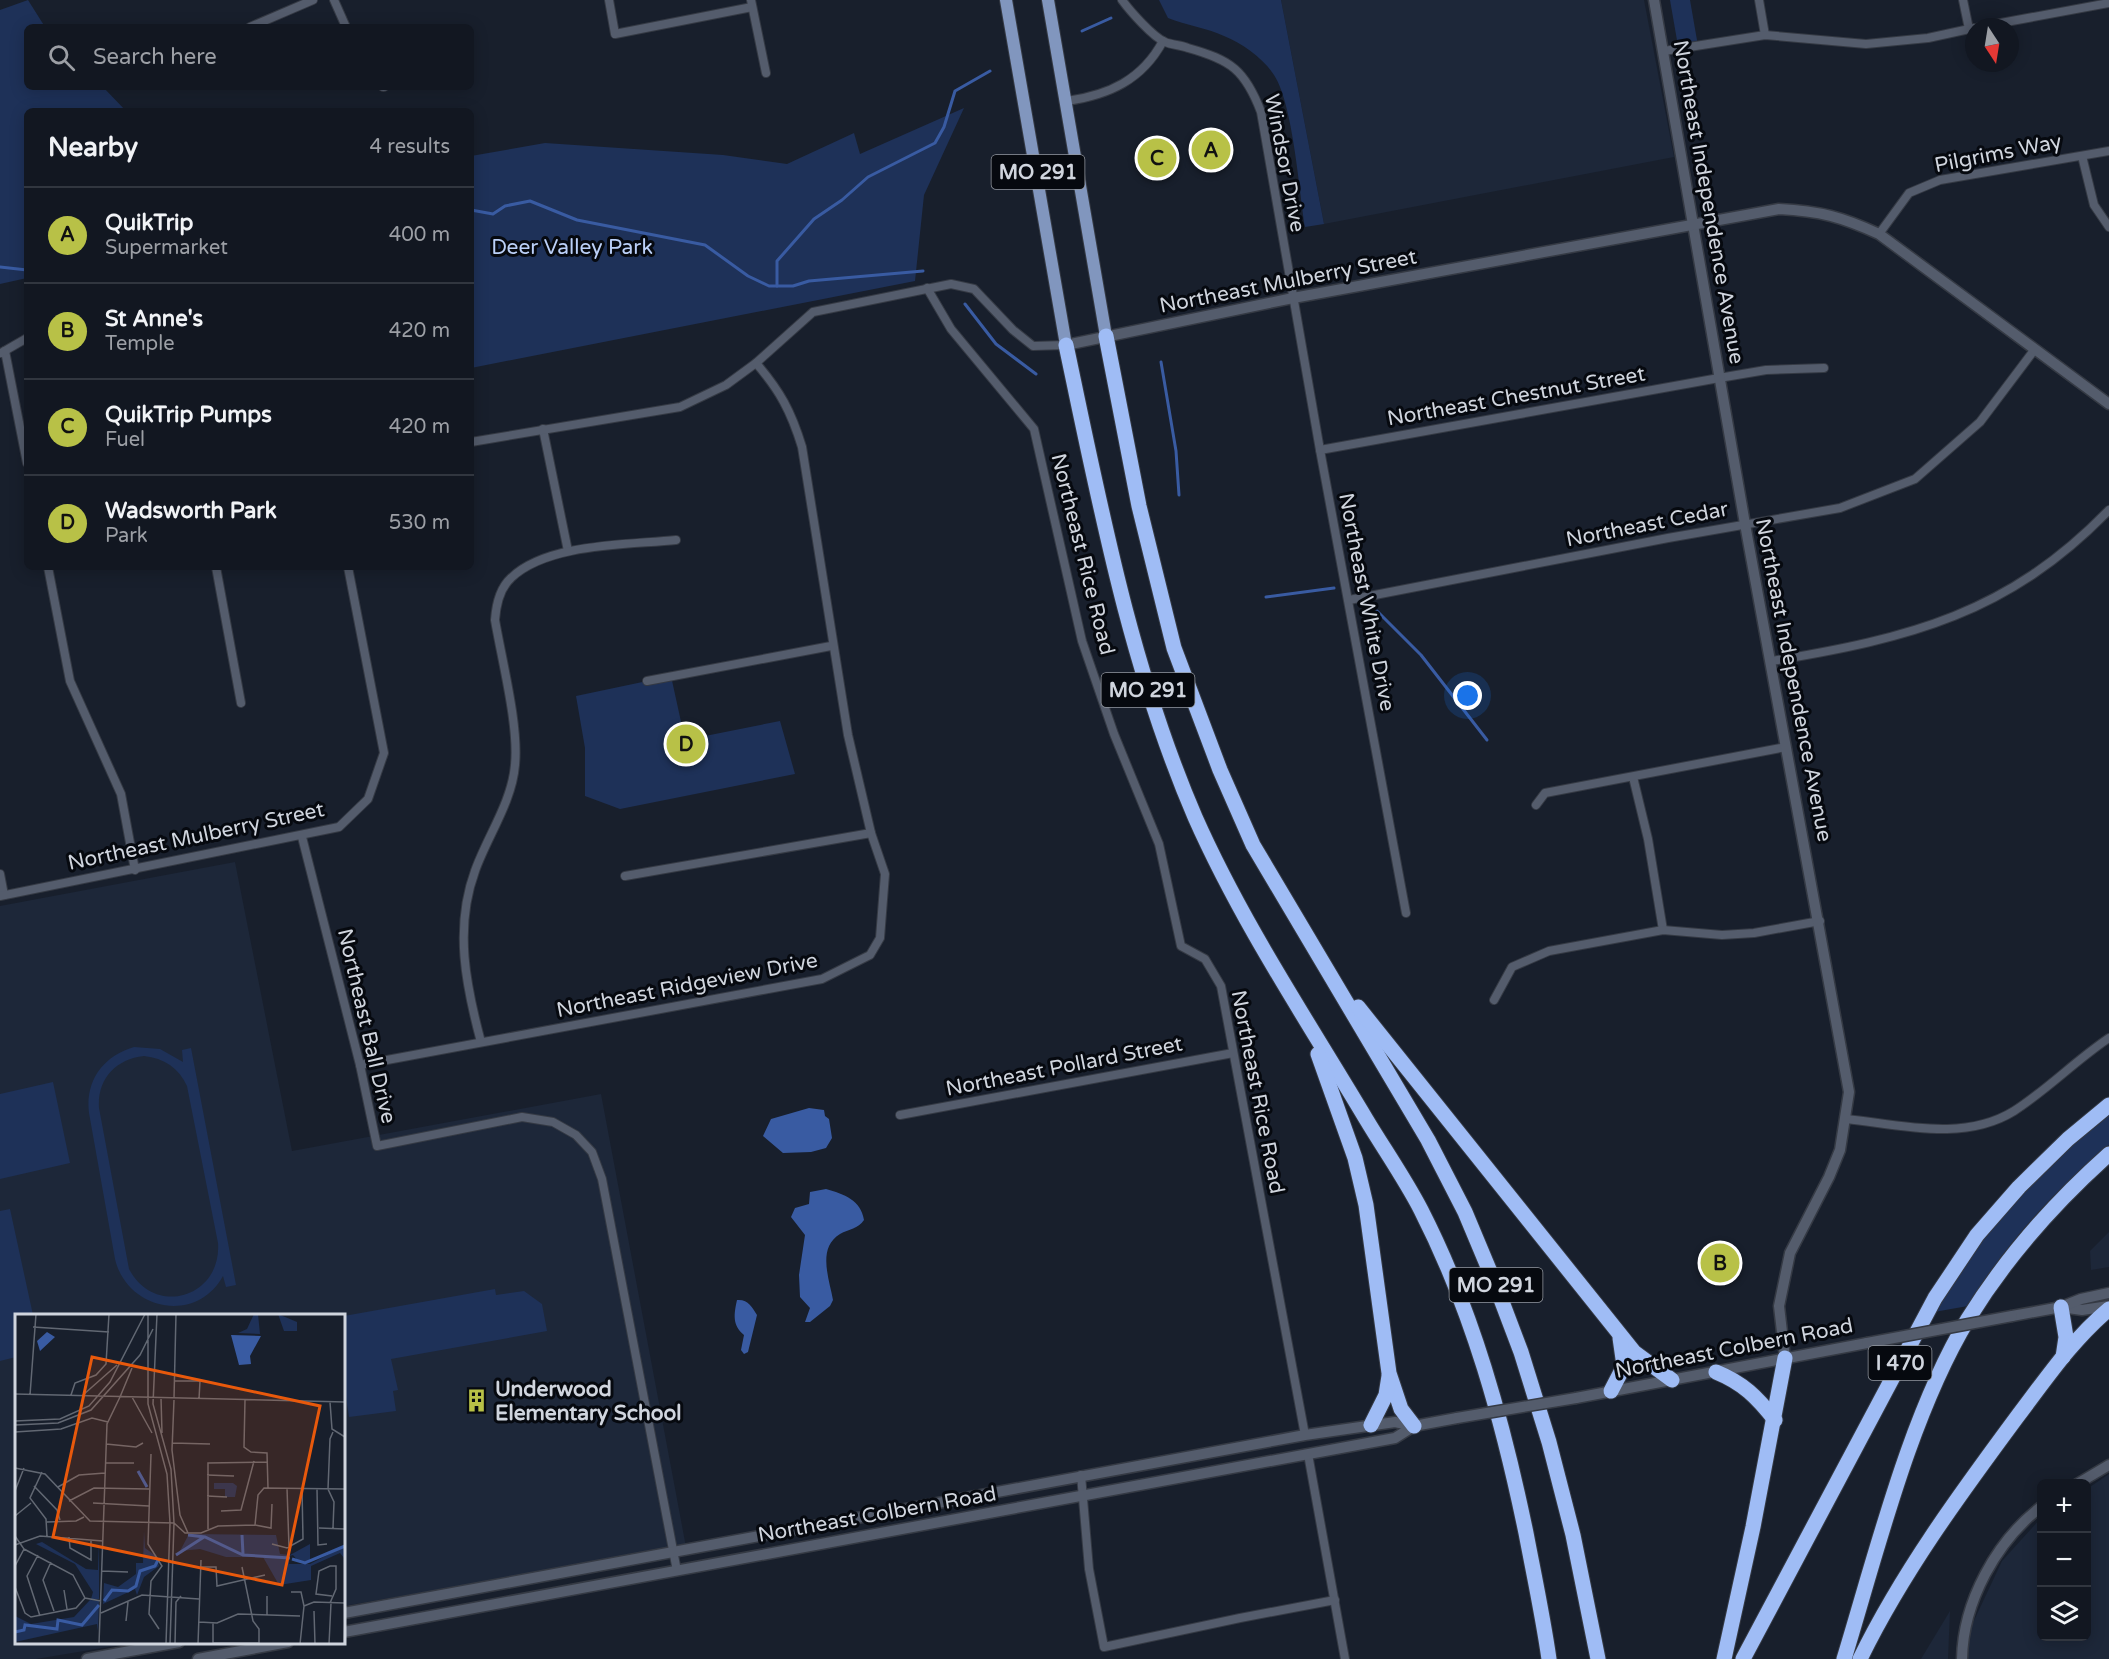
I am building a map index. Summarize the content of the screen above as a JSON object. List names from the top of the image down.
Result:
{
  "streets": {
    "highway": ["MO 291", "I 470"],
    "main road": ["Northeast Independence Avenue", "Northeast Mulberry Street", "Northeast Colbern Road"],
    "street": [
      "Pilgrims Way",
      "Windsor Drive",
      "Northeast Chestnut Street",
      "Northeast Cedar",
      "Northeast Rice Road",
      "Northeast White Drive",
      "Northeast Ridgeview Drive",
      "Northeast Ball Drive",
      "Northeast Pollard Street"
    ]
  },
  "crossings": [
    ["Pilgrims Way", "Northeast Mulberry Street"],
    ["Windsor Drive", "Northeast Mulberry Street"],
    ["Windsor Drive", "Northeast White Drive"],
    ["MO 291", "Northeast Mulberry Street"],
    ["Northeast Independence Avenue", "Northeast Mulberry Street"],
    ["Northeast Independence Avenue", "Northeast Chestnut Street"],
    ["Northeast Independence Avenue", "Northeast Cedar"],
    ["Northeast Independence Avenue", "Northeast Colbern Road"],
    ["Northeast Mulberry Street", "Northeast Cedar"],
    ["Northeast Mulberry Street", "Northeast Rice Road"],
    ["Northeast Mulberry Street", "Northeast White Drive"],
    ["Northeast Mulberry Street", "Northeast Ridgeview Drive"],
    ["Northeast Mulberry Street", "Northeast Ball Drive"],
    ["Northeast Chestnut Street", "Northeast White Drive"],
    ["Northeast Cedar", "Northeast White Drive"],
    ["Northeast Rice Road", "Northeast Pollard Street"],
    ["Northeast Rice Road", "Northeast Colbern Road"],
    ["Northeast Ridgeview Drive", "Northeast Ball Drive"],
    ["Northeast Ball Drive", "Northeast Colbern Road"]
  ],
  "parks": ["Deer Valley Park"],
  "places": {
    "building": ["Underwood Elementary School"]
  },
  "north": "bottom",
  "page": {
    "search": "Search here",
    "heading": ["Nearby", "4 results"],
    "pins": [
      "A",
      "C",
      "D",
      "B"
    ],
    "list": [
      {
        "mark": "A",
        "name": "QuikTrip",
        "note": "Supermarket",
        "value": "400 m"
      },
      {
        "mark": "B",
        "name": "St Anne's",
        "note": "Temple",
        "value": "420 m"
      },
      {
        "mark": "C",
        "name": "QuikTrip Pumps",
        "note": "Fuel",
        "value": "420 m"
      },
      {
        "mark": "D",
        "name": "Wadsworth Park",
        "note": "Park",
        "value": "530 m"
      }
    ],
    "map_buttons": ["+", "−"]
  }
}
